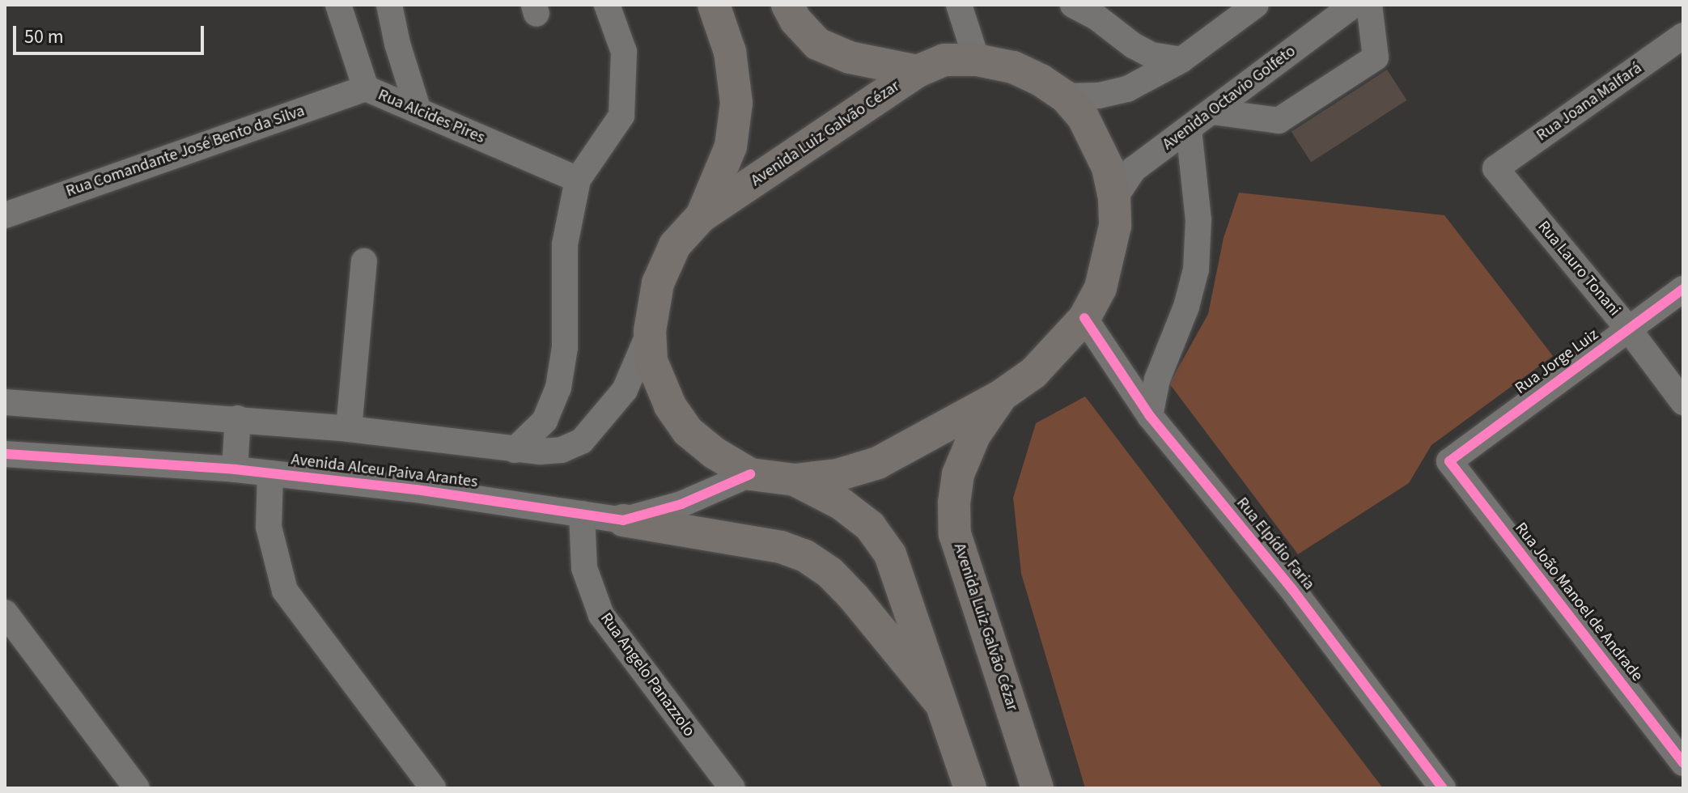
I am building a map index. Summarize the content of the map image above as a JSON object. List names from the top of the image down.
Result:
{
  "streets": {
    "main road": ["Avenida Luiz Galvão Cézar"],
    "street": [
      "Avenida Octavio Golfeto",
      "Rua Joana Malfará",
      "Rua Alcides Pires",
      "Rua Comandante José Bento da Silva",
      "Rua Lauro Tonani",
      "Rua Jorge Luiz",
      "Avenida Alceu Paiva Arantes",
      "Rua Elpídio Faria",
      "Rua João Manoel de Andrade",
      "Rua Angelo Panazzolo"
    ]
  },
  "crossings": [
    ["Avenida Octavio Golfeto", "Avenida Luiz Galvão Cézar"],
    ["Rua Joana Malfará", "Rua Lauro Tonani"],
    ["Rua Alcides Pires", "Rua Comandante José Bento da Silva"],
    ["Avenida Luiz Galvão Cézar", "Avenida Alceu Paiva Arantes"],
    ["Avenida Luiz Galvão Cézar", "Rua Elpídio Faria"],
    ["Rua Lauro Tonani", "Rua Jorge Luiz"],
    ["Rua Jorge Luiz", "Rua João Manoel de Andrade"],
    ["Avenida Alceu Paiva Arantes", "Rua Angelo Panazzolo"]
  ],
  "scale_bar": "50 m"
}
